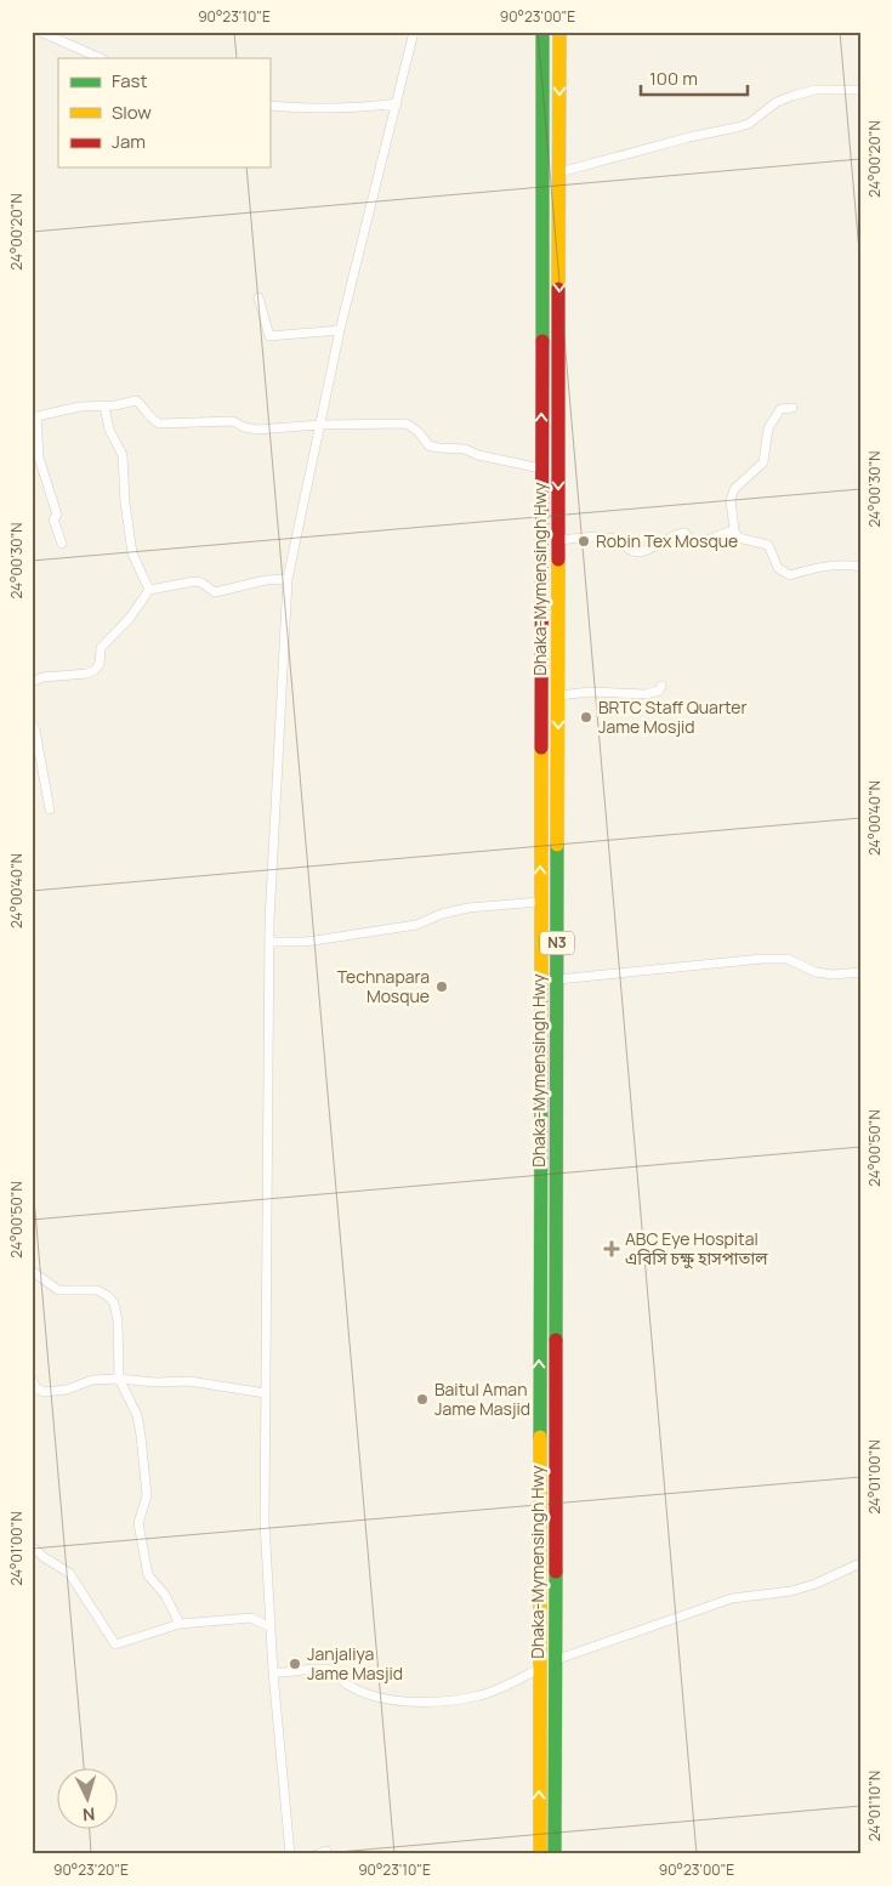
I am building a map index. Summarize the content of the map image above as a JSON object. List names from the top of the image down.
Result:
{
  "streets": {
    "highway": ["Dhaka-Mymensingh Hwy", "N3"]
  },
  "places": {
    "other": [
      "Robin Tex Mosque",
      "BRTC Staff Quarter Jame Mosjid",
      "Technapara Mosque",
      "Baitul Aman Jame Masjid",
      "Janjaliya Jame Masjid"
    ],
    "health": ["ABC Eye Hospital এবিসি চক্ষু হাসপাতাল"]
  },
  "legend": ["Fast", "Slow", "Jam"],
  "scale_bar": "100 m",
  "north": "bottom",
  "coordinates": [
    "90°23'10\"E",
    "90°23'00\"E",
    "24°00'20\"N",
    "24°00'30\"N",
    "24°00'40\"N",
    "24°00'50\"N",
    "24°01'00\"N",
    "24°01'10\"N",
    "90°23'20\"E"
  ]
}
